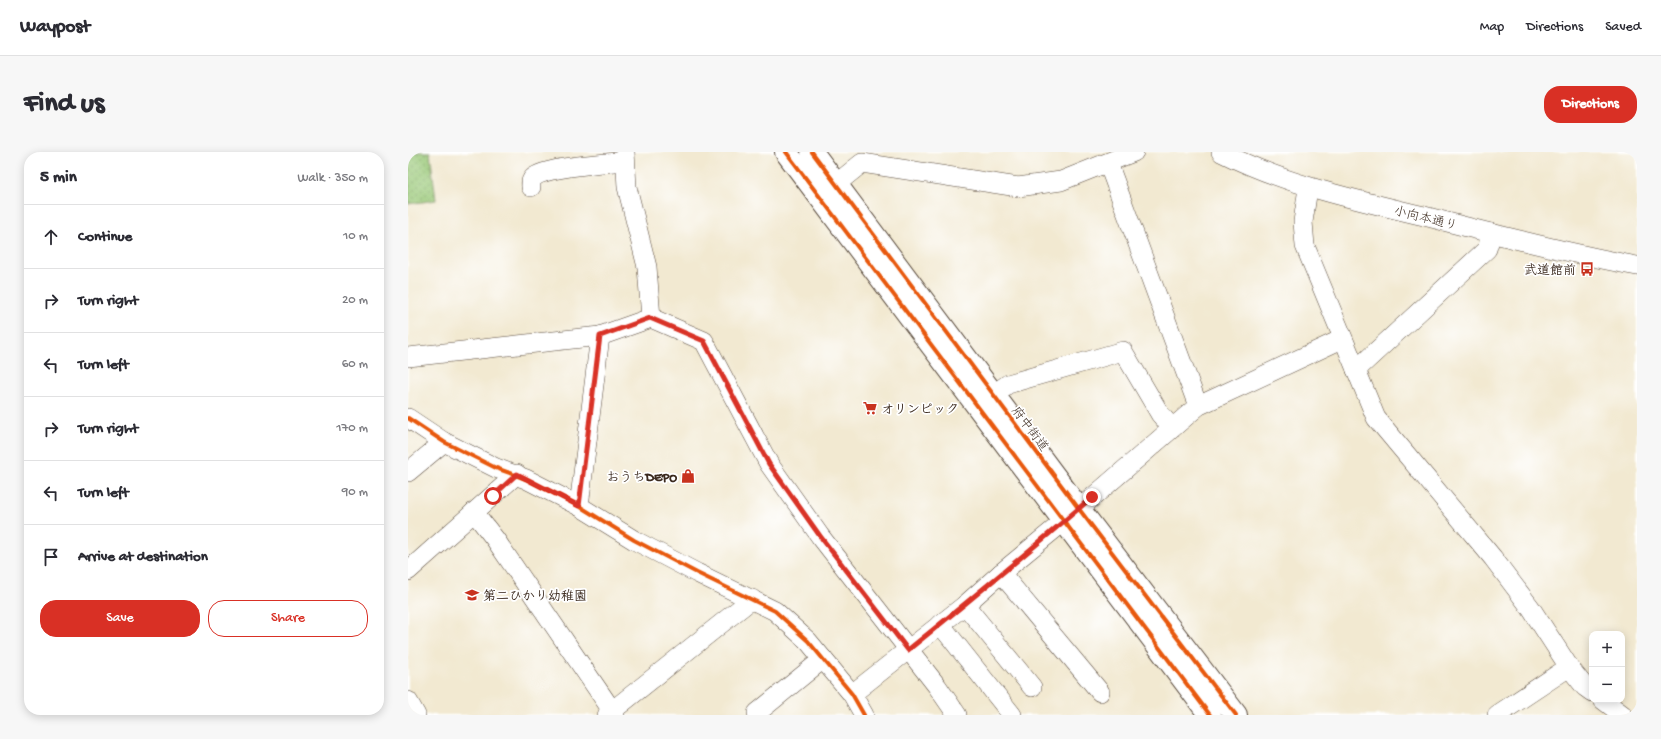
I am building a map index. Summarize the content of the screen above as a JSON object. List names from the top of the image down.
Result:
{
  "streets": {
    "highway": ["府中街道"],
    "street": ["小向本通り"]
  },
  "places": {
    "bus stop": ["武道館前"],
    "supermarket": ["オリンピック"],
    "shop": ["おうちDEPO"],
    "school or university": ["第二ひかり幼稚園"]
  },
  "page": {
    "header": "Waypost",
    "nav": ["Map", "Directions", "Saved"],
    "buttons": [
      "Directions",
      ["Save", "Share"]
    ],
    "title": "Find us",
    "heading": ["5 min", "Walk · 350 m"],
    "list": [
      ["Continue", "10 m"],
      ["Turn right", "20 m"],
      ["Turn left", "60 m"],
      ["Turn right", "170 m"],
      ["Turn left", "90 m"],
      "Arrive at destination"
    ],
    "map_buttons": ["+", "−"]
  }
}
